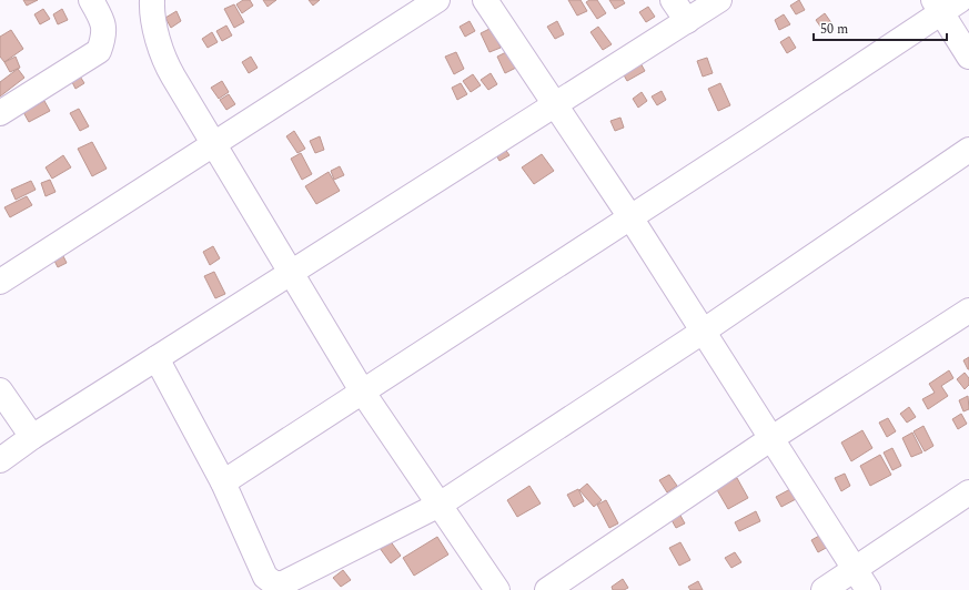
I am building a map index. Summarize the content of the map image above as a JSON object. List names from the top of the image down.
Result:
{
  "scale_bar": "50 m"
}
